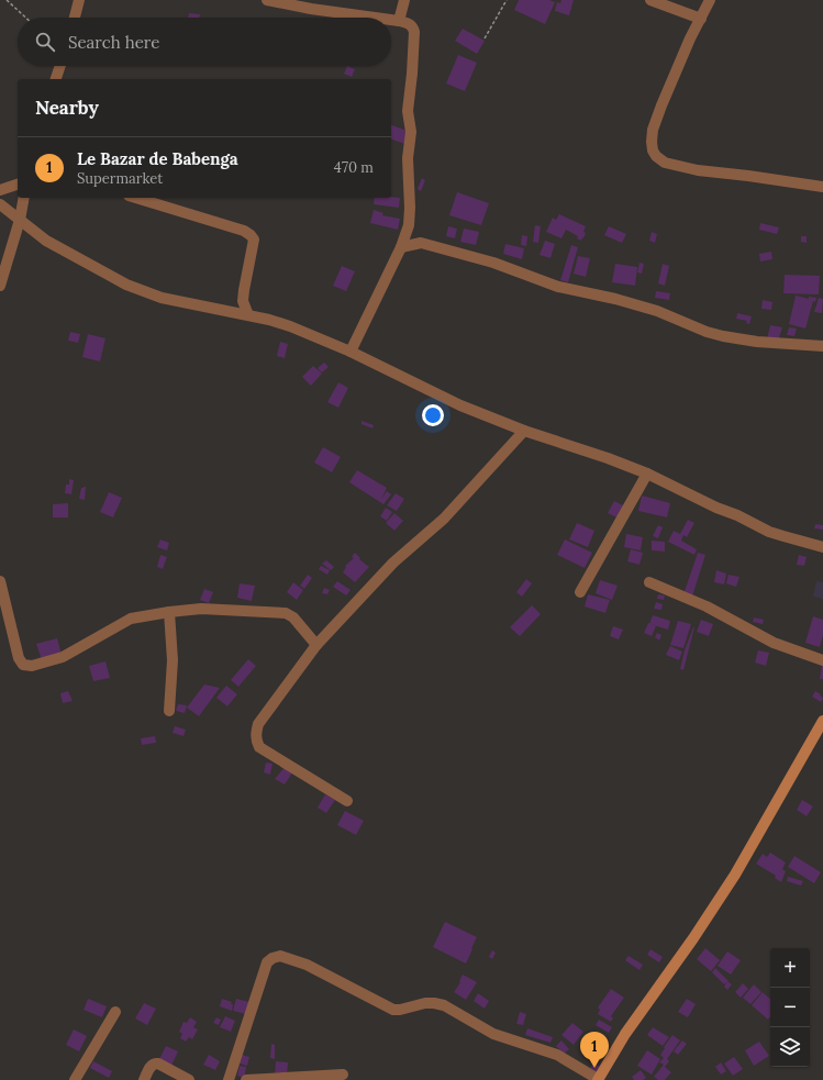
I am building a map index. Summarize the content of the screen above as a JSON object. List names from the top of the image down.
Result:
{
  "page": {
    "search": "Search here",
    "heading": "Nearby",
    "list": [
      {
        "mark": "1",
        "name": "Le Bazar de Babenga",
        "note": "Supermarket",
        "value": "470 m"
      }
    ],
    "map_buttons": ["+", "−"],
    "pins": "1"
  }
}
